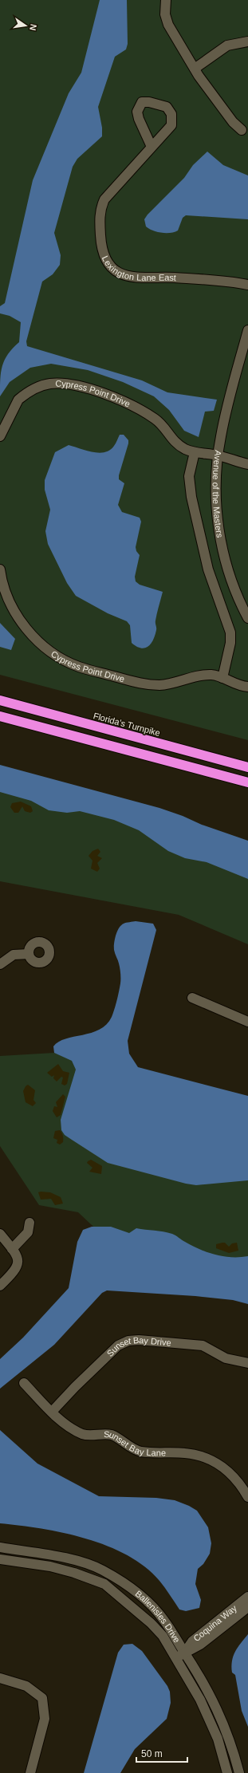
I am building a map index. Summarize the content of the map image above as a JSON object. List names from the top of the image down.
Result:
{
  "streets": {
    "highway": ["Florida's Turnpike"],
    "street": [
      "Lexington Lane East",
      "Cypress Point Drive",
      "Avenue of the Masters",
      "Sunset Bay Drive",
      "Sunset Bay Lane",
      "Ballenisles Drive",
      "Coquina Way"
    ]
  },
  "crossings": [
    ["Cypress Point Drive", "Avenue of the Masters"],
    ["Sunset Bay Drive", "Sunset Bay Lane"],
    ["Ballenisles Drive", "Coquina Way"]
  ],
  "scale_bar": "50 m",
  "north": "right"
}
